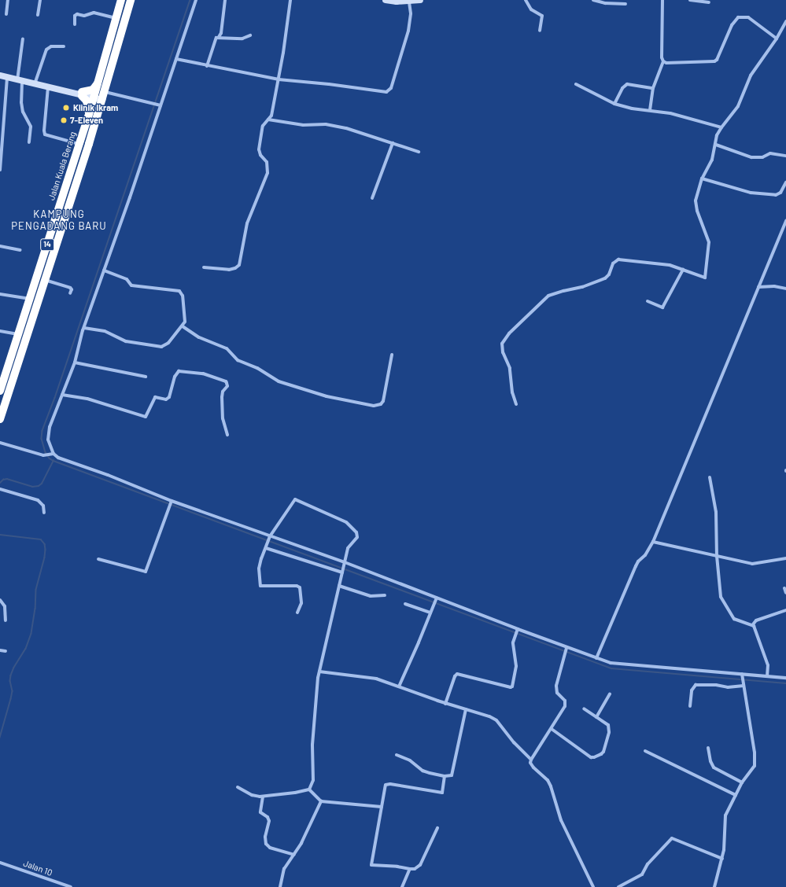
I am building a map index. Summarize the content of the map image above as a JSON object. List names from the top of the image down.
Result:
{
  "streets": {
    "highway": ["Jalan Kuala Berang", "14"],
    "street": ["Jalan 10"]
  },
  "districts": ["KAMPUNG PENGADANG BARU"],
  "places": ["Klinik Ikram", "7-Eleven"]
}
